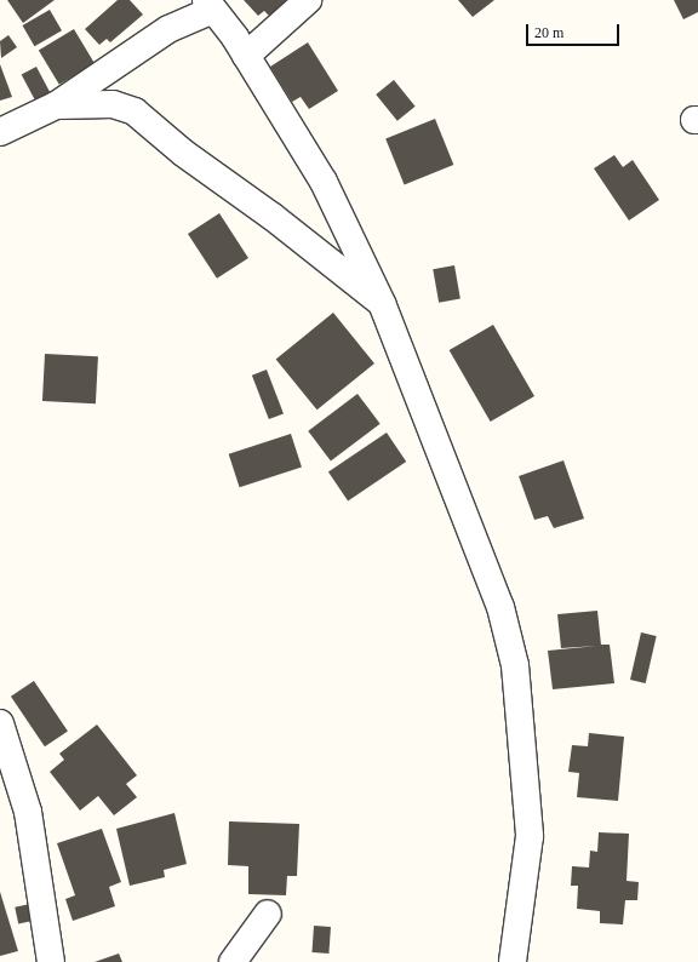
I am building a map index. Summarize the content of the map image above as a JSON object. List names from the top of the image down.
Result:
{
  "scale_bar": "20 m"
}
